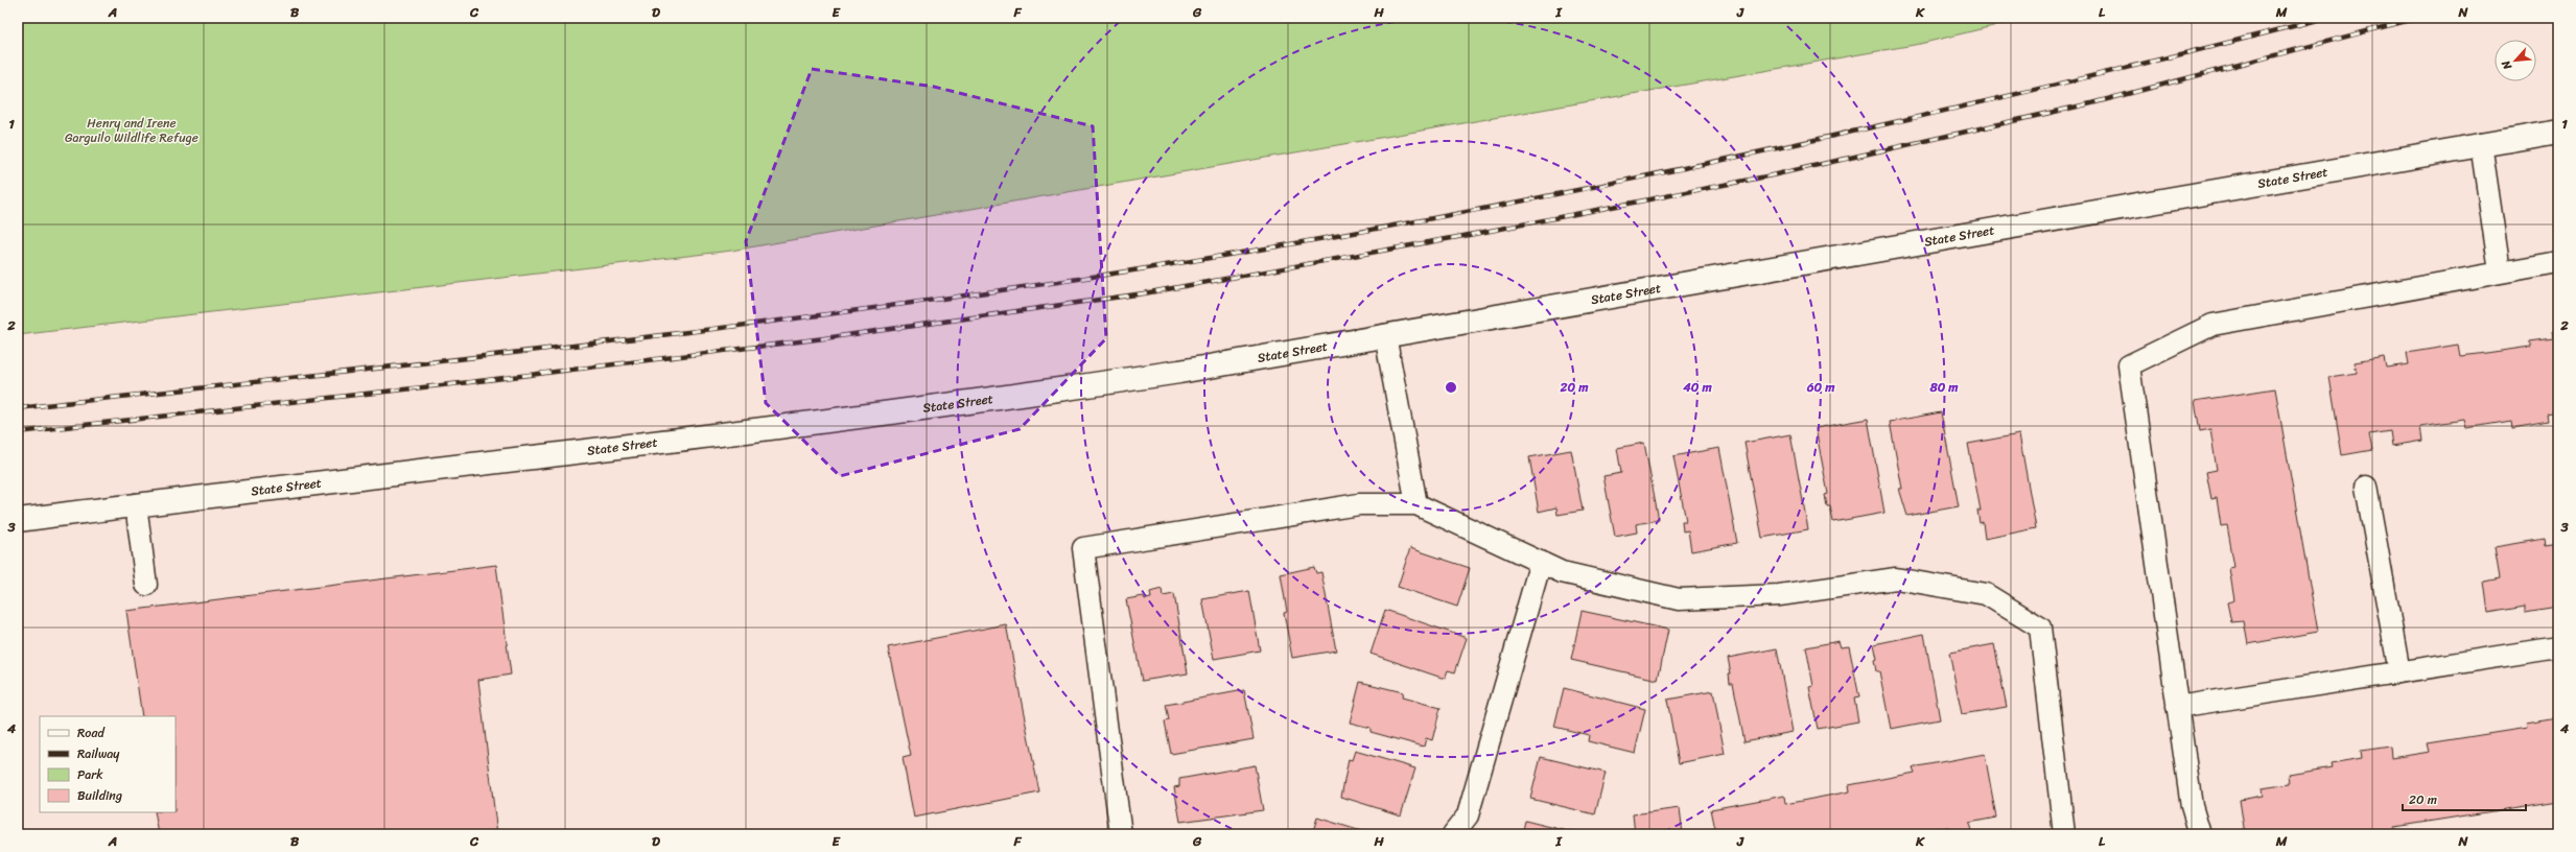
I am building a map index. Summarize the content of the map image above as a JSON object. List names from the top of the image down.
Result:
{
  "streets": {
    "main road": ["State Street"]
  },
  "parks": ["Henry and Irene Garguilo Wildlife Refuge"],
  "legend": [
    "Road",
    "Railway",
    "Park",
    "Building"
  ],
  "scale_bar": "20 m",
  "north": "bottom left",
  "grid": {
    "columns": [
      "A",
      "B",
      "C",
      "D",
      "E",
      "F",
      "G",
      "H",
      "I",
      "J",
      "K",
      "L",
      "M",
      "N"
    ],
    "rows": [
      "1",
      "2",
      "3",
      "4"
    ]
  },
  "rings": [
    "20 m",
    "40 m",
    "60 m",
    "80 m"
  ]
}
